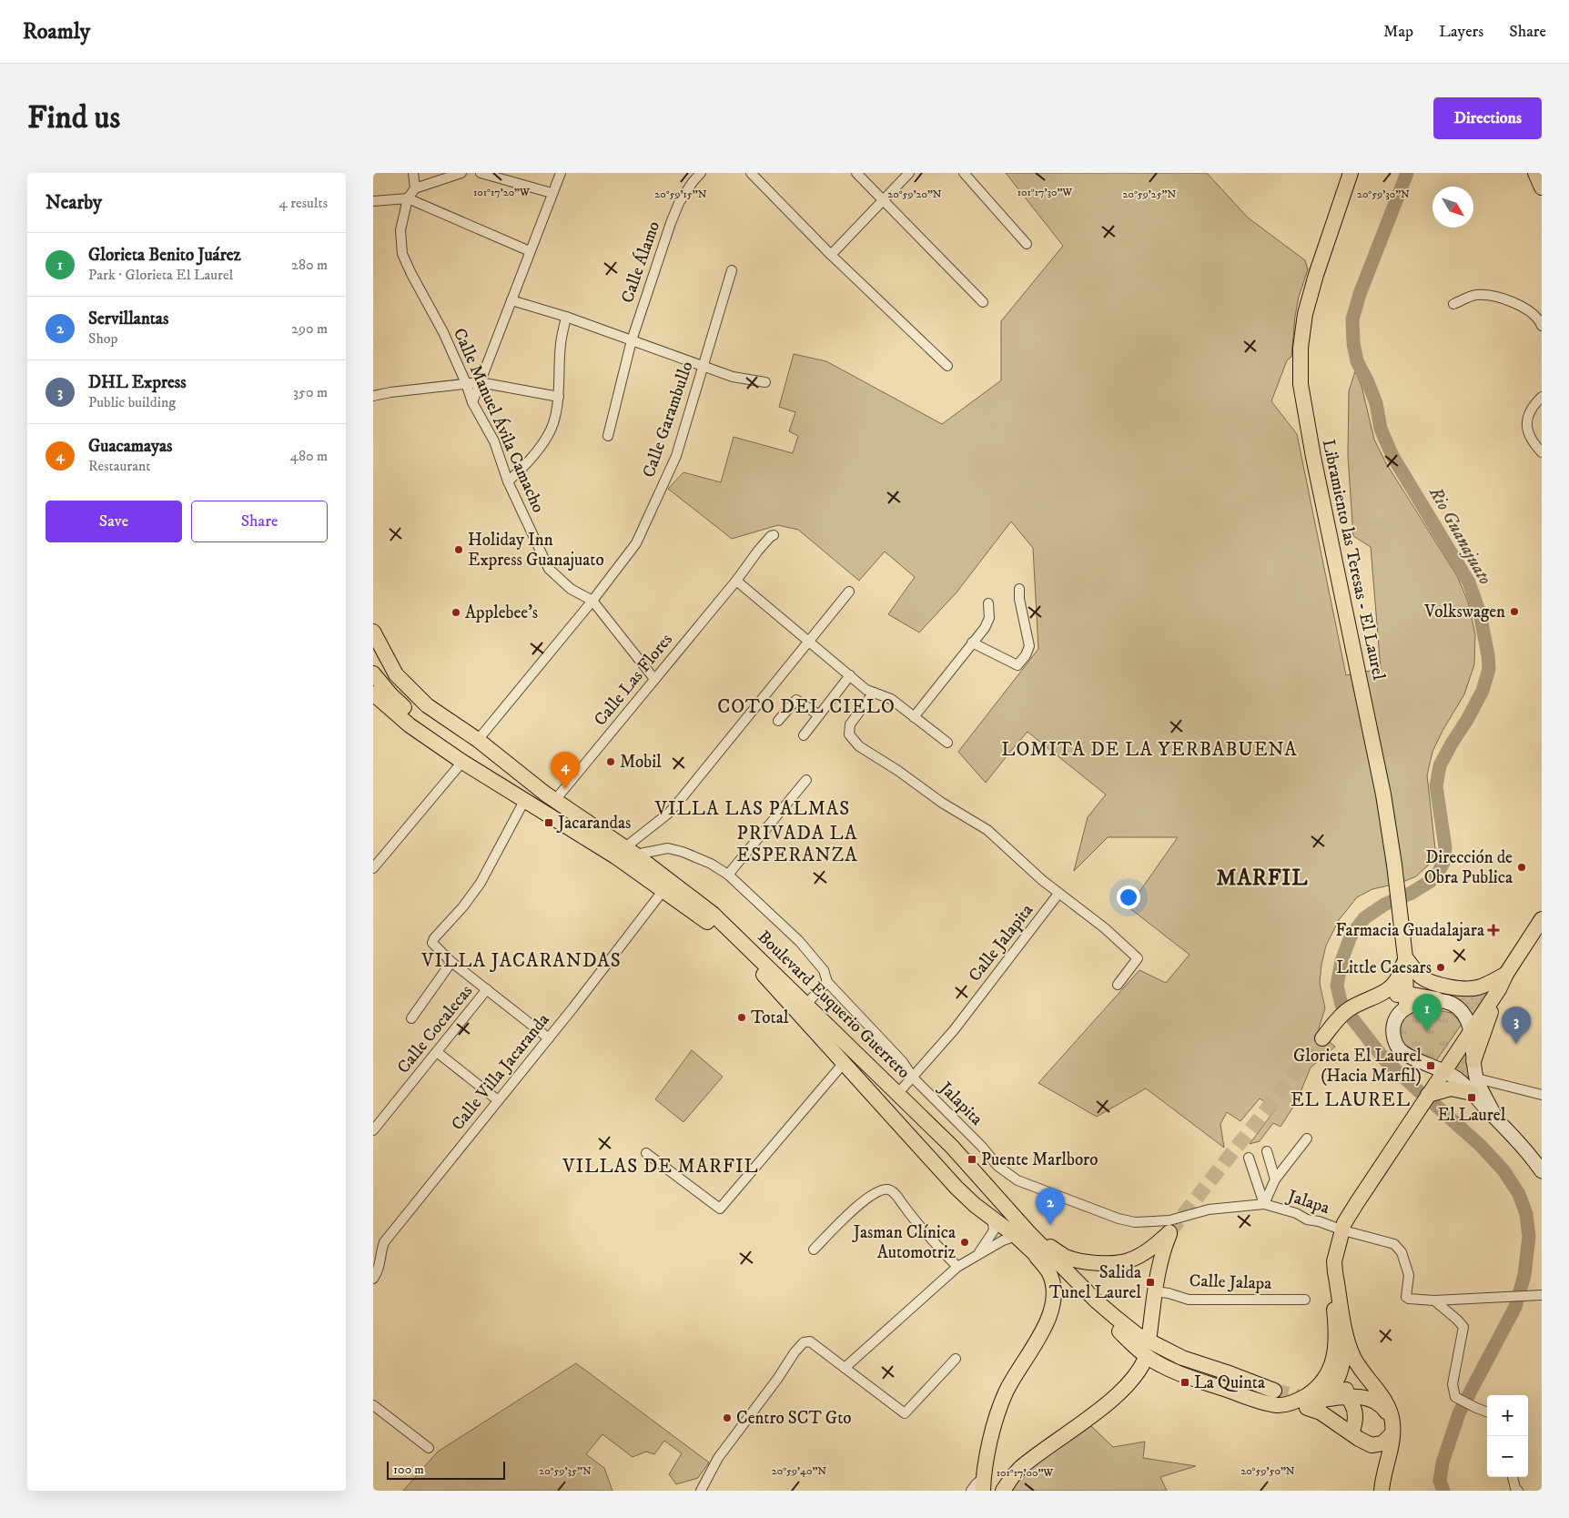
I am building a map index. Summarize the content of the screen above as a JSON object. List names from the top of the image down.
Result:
{
  "streets": {
    "main road": ["Libramiento las Teresas - El Laurel", "Boulevard Euquerio Guerrero"],
    "street": [
      "Calle Álamo",
      "Calle Garambullo",
      "Calle Manuel Ávila Camacho",
      "Calle Las Flores",
      "Calle Jalapita",
      "Calle Cocalecas",
      "Calle Villa Jacaranda",
      "Jalapita",
      "Jalapa",
      "Calle Jalapa"
    ]
  },
  "crossings": [
    ["Calle Garambullo", "Calle Manuel Ávila Camacho"],
    ["Calle Garambullo", "Boulevard Euquerio Guerrero"],
    ["Calle Manuel Ávila Camacho", "Calle Las Flores"],
    ["Calle Las Flores", "Boulevard Euquerio Guerrero"],
    ["Calle Jalapita", "Boulevard Euquerio Guerrero"],
    ["Calle Jalapita", "Jalapita"],
    ["Boulevard Euquerio Guerrero", "Jalapita"],
    ["Jalapita", "Jalapa"]
  ],
  "districts": [
    "COTO DEL CIELO",
    "LOMITA DE LA YERBABUENA",
    "VILLA LAS PALMAS",
    "PRIVADA LA ESPERANZA",
    "MARFIL",
    "VILLA JACARANDAS",
    "EL LAUREL",
    "VILLAS DE MARFIL"
  ],
  "water": ["Rio Guanajuato"],
  "places": {
    "other": [
      "Holiday Inn Express Guanajuato",
      "Volkswagen",
      "Applebee's",
      "Mobil",
      "Dirección de Obra Publica",
      "Little Caesars",
      "Total",
      "Jasman Clínica Automotriz",
      "Centro SCT Gto"
    ],
    "transit": [
      "Jacarandas",
      "Glorieta El Laurel (Hacia Marfil)",
      "El Laurel",
      "Puente Marlboro",
      "Salida Tunel Laurel",
      "La Quinta"
    ],
    "health": ["Farmacia Guadalajara"]
  },
  "scale_bar": "100 m",
  "north": "bottom right",
  "page": {
    "header": "Roamly",
    "nav": ["Map", "Layers", "Share"],
    "buttons": [
      "Directions",
      ["Save", "Share"]
    ],
    "title": "Find us",
    "heading": ["Nearby", "4 results"],
    "list": [
      {
        "mark": "1",
        "name": "Glorieta Benito Juárez",
        "note": "Park · Glorieta El Laurel",
        "value": "280 m"
      },
      {
        "mark": "2",
        "name": "Servillantas",
        "note": "Shop",
        "value": "290 m"
      },
      {
        "mark": "3",
        "name": "DHL Express",
        "note": "Public building",
        "value": "350 m"
      },
      {
        "mark": "4",
        "name": "Guacamayas",
        "note": "Restaurant",
        "value": "480 m"
      }
    ],
    "pins": [
      "4",
      "1",
      "3",
      "2"
    ],
    "map_buttons": ["+", "−"],
    "scale": "100 m"
  },
  "coordinates": [
    "101°17'20\"W",
    "101°17'30\"W",
    "20°59'15\"N",
    "20°59'20\"N",
    "20°59'25\"N",
    "20°59'30\"N",
    "20°59'35\"N",
    "20°59'40\"N",
    "20°59'50\"N",
    "101°17'00\"W"
  ]
}
